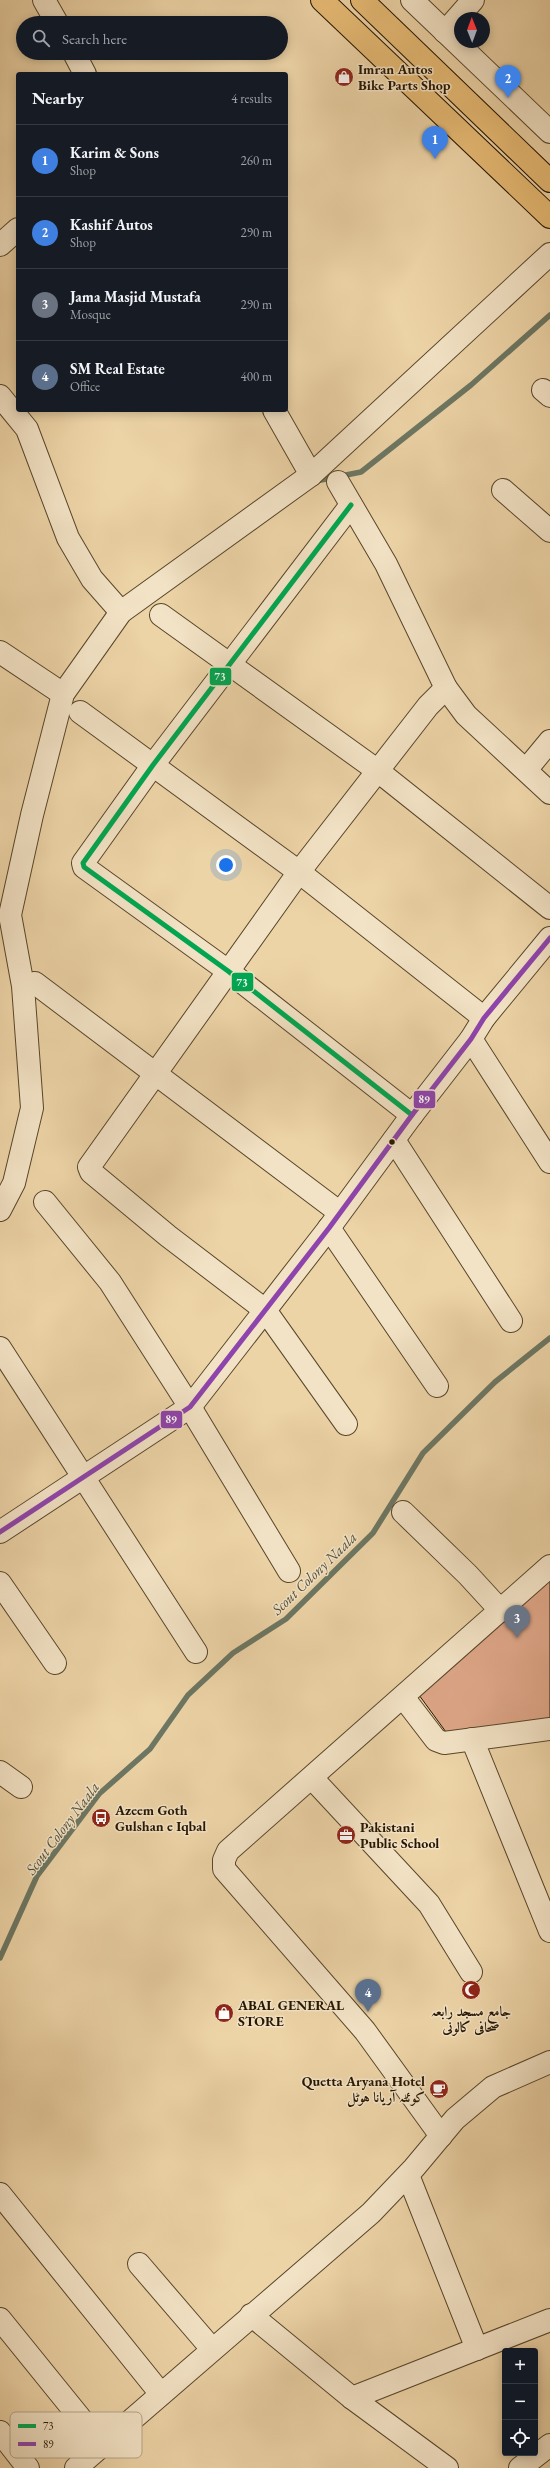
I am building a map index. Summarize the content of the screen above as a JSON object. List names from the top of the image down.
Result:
{
  "water": ["Scout Colony Naala"],
  "places": {
    "shop": ["Imran Autos Bike Parts Shop", "ABAL GENERAL STORE"],
    "bus stop": ["Azeem Goth Gulshan e Iqbal"],
    "office": ["Pakistani Public School"],
    "mosque": ["جامع مسجد رابعہ صحافی کالونی"],
    "cafe": ["Quetta Aryana Hotel کوئٹہ آریانا ہوٹل"]
  },
  "lines": ["transit line 73", "transit line 89"],
  "legend": ["73", "89"],
  "north": "top",
  "page": {
    "search": "Search here",
    "pins": [
      "2",
      "1",
      "3",
      "4"
    ],
    "heading": ["Nearby", "4 results"],
    "list": [
      {
        "mark": "1",
        "name": "Karim & Sons",
        "note": "Shop",
        "value": "260 m"
      },
      {
        "mark": "2",
        "name": "Kashif Autos",
        "note": "Shop",
        "value": "290 m"
      },
      {
        "mark": "3",
        "name": "Jama Masjid Mustafa",
        "note": "Mosque",
        "value": "290 m"
      },
      {
        "mark": "4",
        "name": "SM Real Estate",
        "note": "Office",
        "value": "400 m"
      }
    ],
    "map_buttons": ["+", "−"]
  }
}
